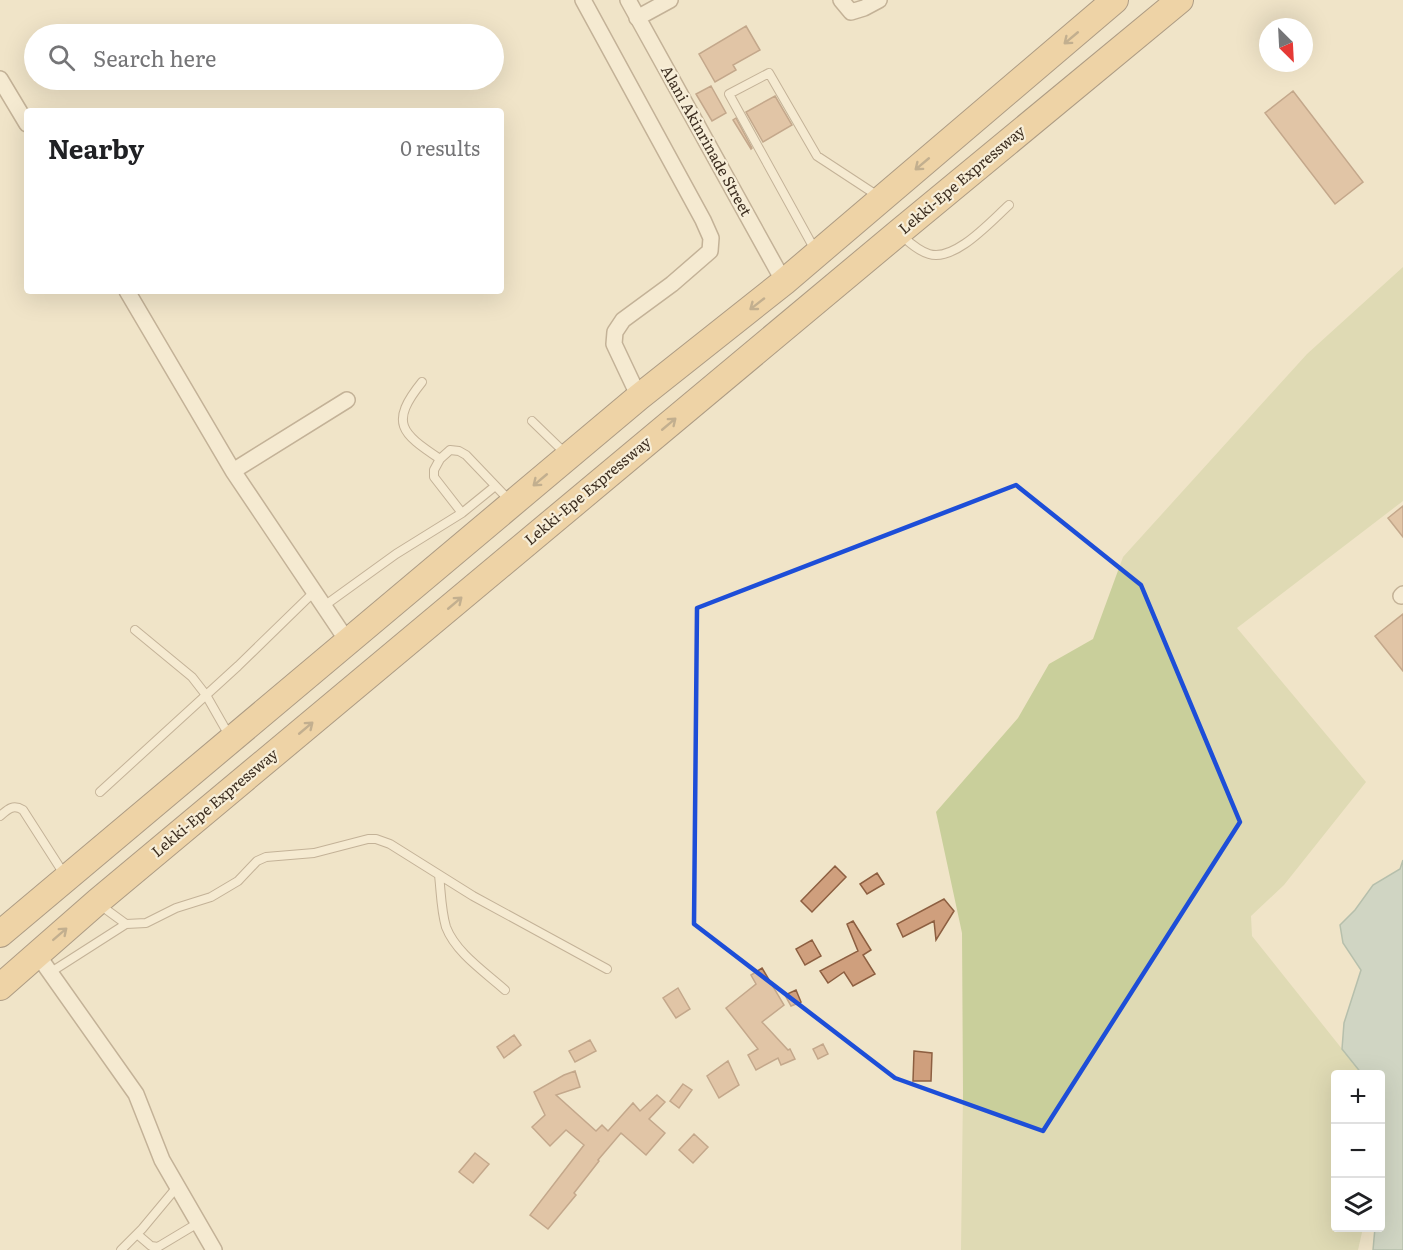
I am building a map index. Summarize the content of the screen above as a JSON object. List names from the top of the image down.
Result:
{
  "streets": {
    "highway": ["Lekki-Epe Expressway"],
    "street": ["Alani Akinrinade Street"]
  },
  "north": "bottom right",
  "page": {
    "search": "Search here",
    "heading": ["Nearby", "0 results"],
    "map_buttons": ["+", "−"]
  }
}
